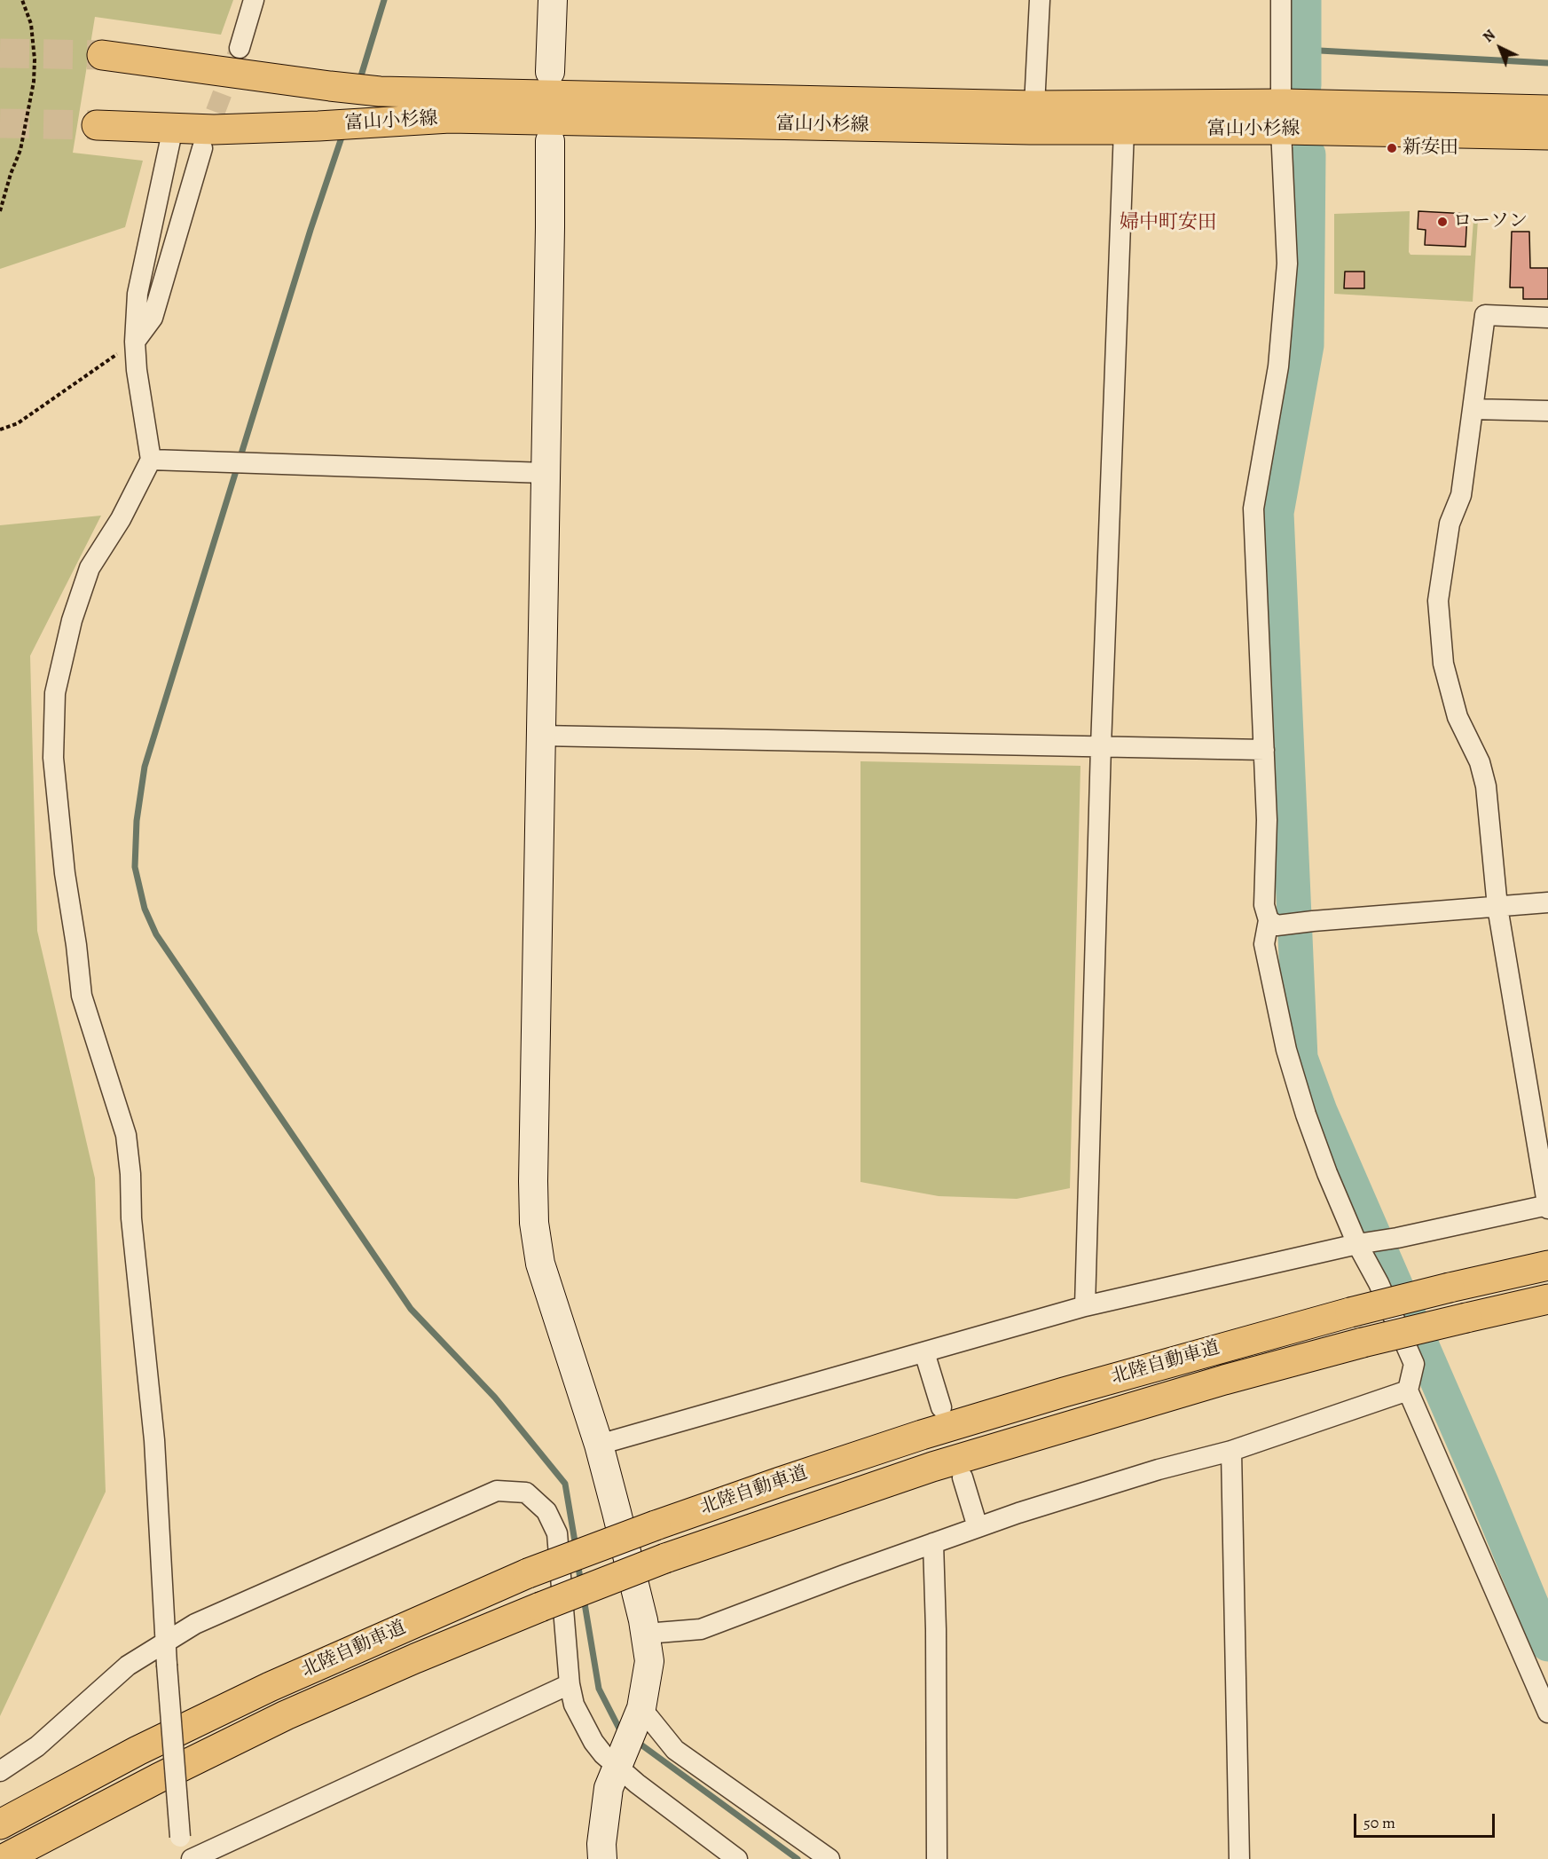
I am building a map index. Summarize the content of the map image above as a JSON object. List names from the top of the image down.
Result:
{
  "streets": {
    "main road": ["富山小杉線", "北陸自動車道"]
  },
  "districts": ["婦中町安田"],
  "places": ["新安田", "ローソン"],
  "scale_bar": "50 m",
  "north": "top left"
}
